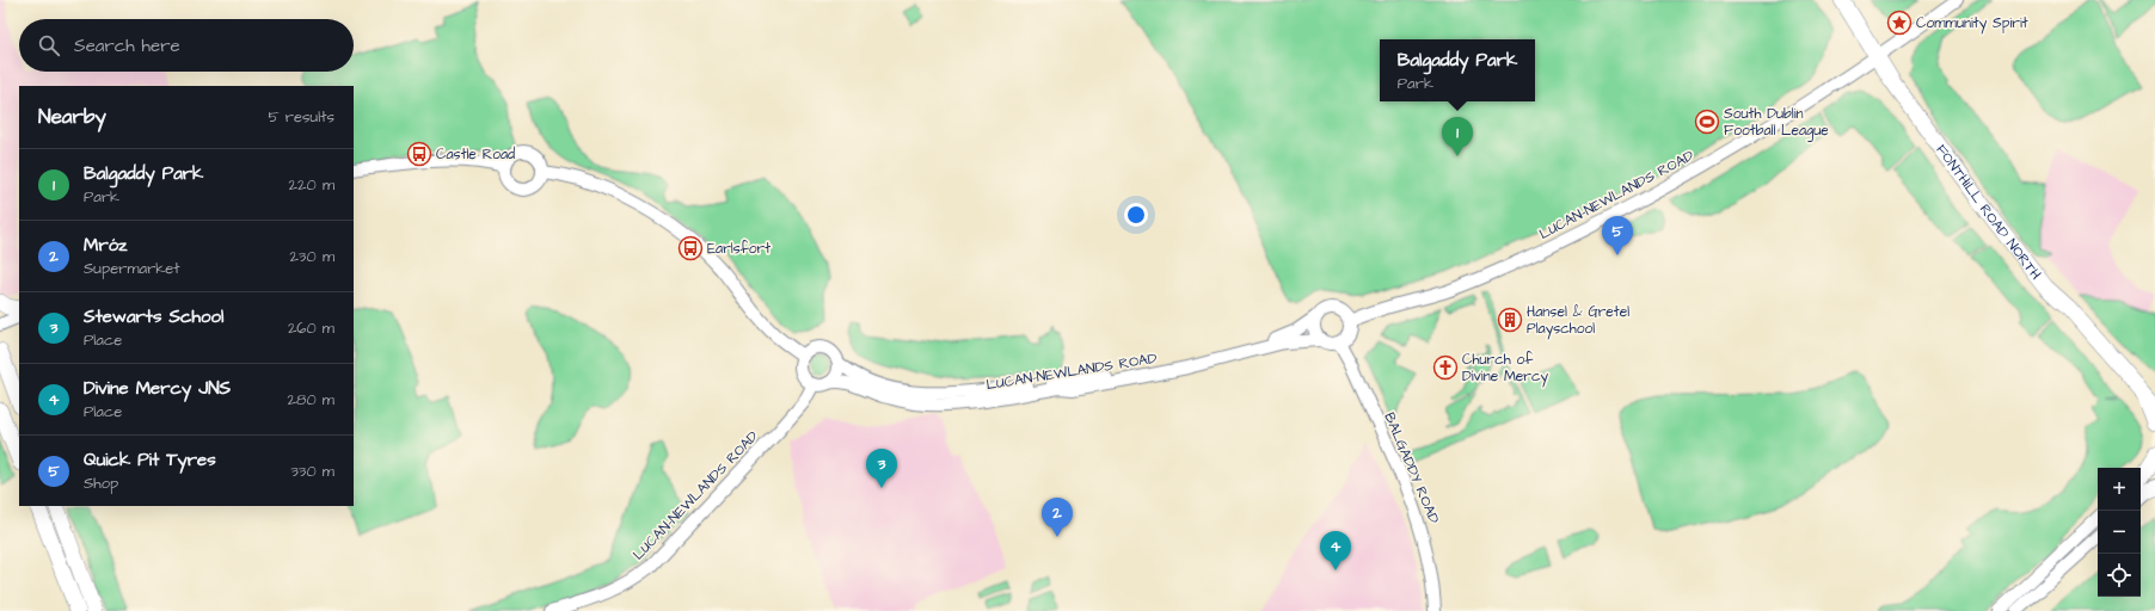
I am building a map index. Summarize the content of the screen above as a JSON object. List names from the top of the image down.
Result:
{
  "streets": {
    "main road": ["FONTHILL ROAD NORTH"],
    "street": ["LUCAN-NEWLANDS ROAD", "BALGADDY ROAD"]
  },
  "crossings": [
    ["LUCAN-NEWLANDS ROAD", "FONTHILL ROAD NORTH"],
    ["LUCAN-NEWLANDS ROAD", "BALGADDY ROAD"]
  ],
  "places": {
    "place": ["Community Spirit"],
    "sports": ["South Dublin Football League"],
    "bus stop": ["Castle Road", "Earlsfort"],
    "building": ["Hansel & Gretel Playschool"],
    "church": ["Church of Divine Mercy"]
  },
  "page": {
    "search": "Search here",
    "popup": ["Balgaddy Park", "Park"],
    "heading": ["Nearby", "5 results"],
    "pins": [
      "1",
      "5",
      "3",
      "2",
      "4"
    ],
    "list": [
      {
        "mark": "1",
        "name": "Balgaddy Park",
        "note": "Park",
        "value": "220 m"
      },
      {
        "mark": "2",
        "name": "Mróz",
        "note": "Supermarket",
        "value": "230 m"
      },
      {
        "mark": "3",
        "name": "Stewarts School",
        "note": "Place",
        "value": "260 m"
      },
      {
        "mark": "4",
        "name": "Divine Mercy JNS",
        "note": "Place",
        "value": "280 m"
      },
      {
        "mark": "5",
        "name": "Quick Pit Tyres",
        "note": "Shop",
        "value": "330 m"
      }
    ],
    "map_buttons": ["+", "−"]
  }
}
